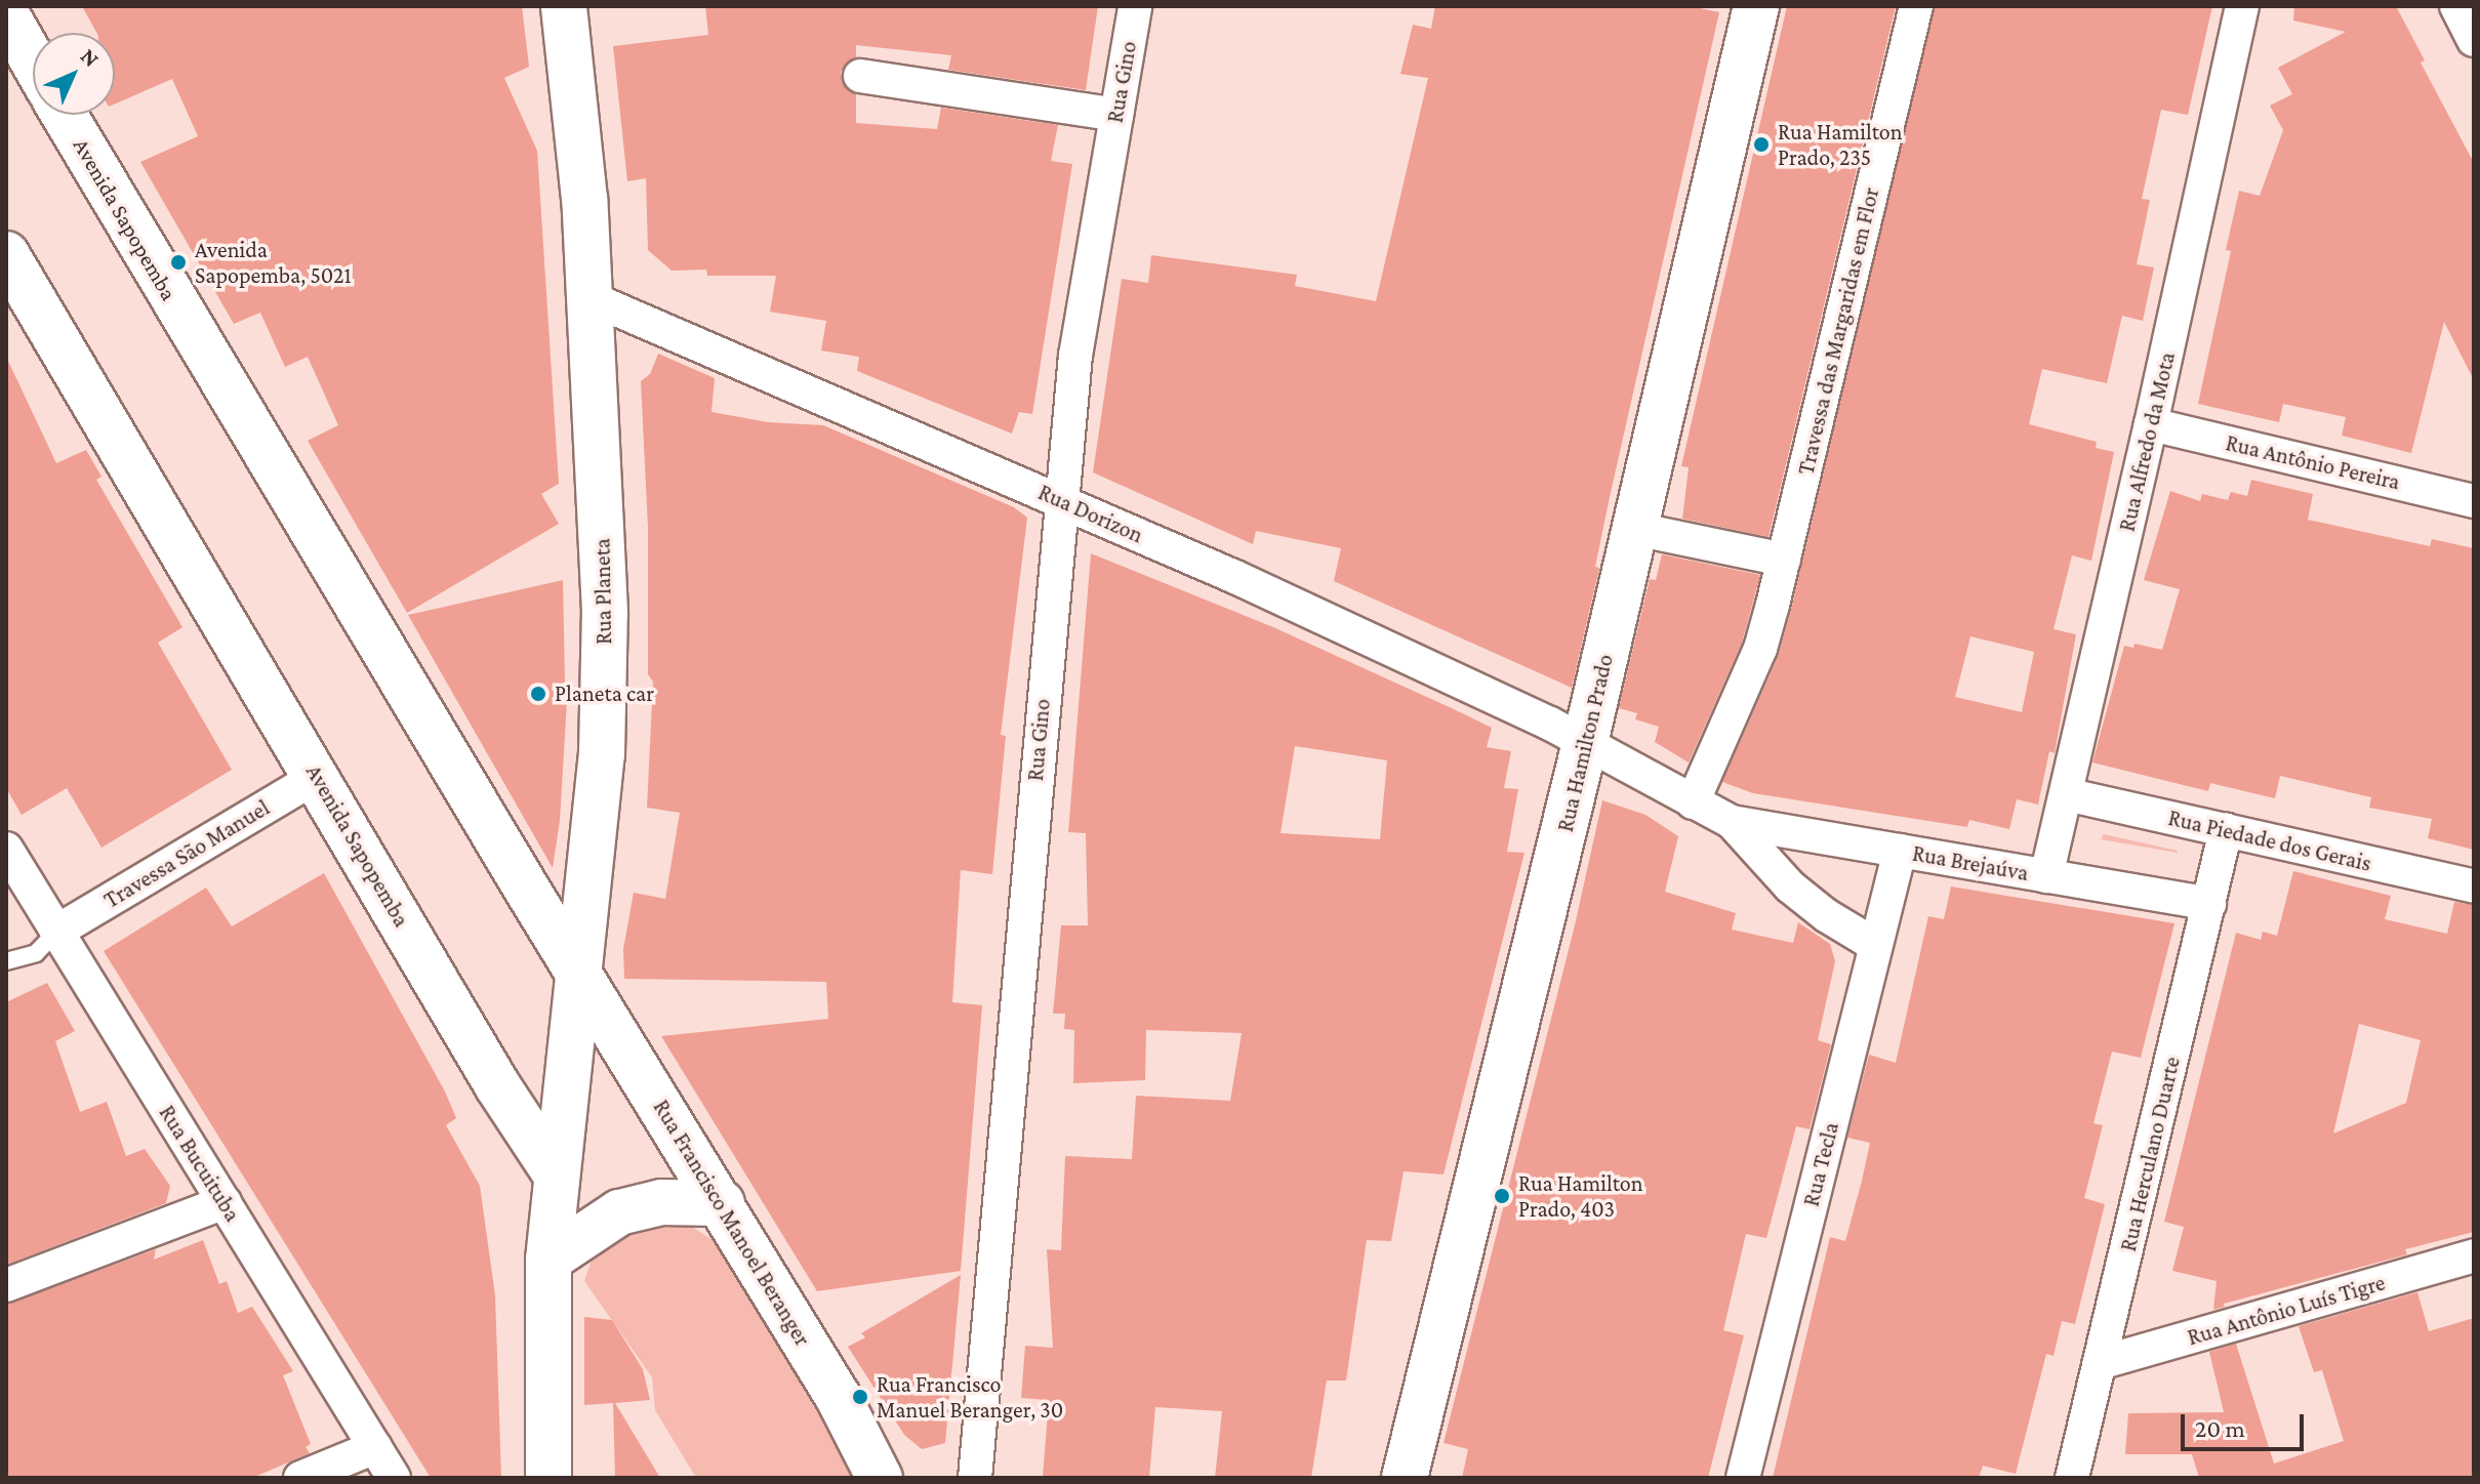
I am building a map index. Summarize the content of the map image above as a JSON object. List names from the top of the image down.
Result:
{
  "streets": {
    "main road": [
      "Avenida Sapopemba",
      "Rua Planeta",
      "Rua Hamilton Prado",
      "Rua Francisco Manoel Beranger"
    ],
    "street": [
      "Rua Gino",
      "Travessa das Margaridas em Flor",
      "Rua Alfredo da Mota",
      "Rua Antônio Pereira",
      "Rua Dorizon",
      "Rua Piedade dos Gerais",
      "Travessa São Manuel",
      "Rua Brejaúva",
      "Rua Herculano Duarte",
      "Rua Bucuituba",
      "Rua Tecla",
      "Rua Antônio Luís Tigre"
    ]
  },
  "crossings": [
    ["Rua Gino", "Rua Dorizon"],
    ["Avenida Sapopemba", "Rua Planeta"],
    ["Avenida Sapopemba", "Travessa São Manuel"],
    ["Avenida Sapopemba", "Rua Francisco Manoel Beranger"],
    ["Travessa das Margaridas em Flor", "Rua Brejaúva"],
    ["Rua Alfredo da Mota", "Rua Antônio Pereira"],
    ["Rua Alfredo da Mota", "Rua Piedade dos Gerais"],
    ["Rua Alfredo da Mota", "Rua Brejaúva"],
    ["Rua Dorizon", "Rua Planeta"],
    ["Rua Dorizon", "Rua Hamilton Prado"],
    ["Rua Dorizon", "Rua Brejaúva"],
    ["Rua Planeta", "Rua Francisco Manoel Beranger"],
    ["Rua Hamilton Prado", "Rua Brejaúva"],
    ["Rua Piedade dos Gerais", "Rua Herculano Duarte"],
    ["Travessa São Manuel", "Rua Bucuituba"],
    ["Rua Brejaúva", "Rua Herculano Duarte"],
    ["Rua Brejaúva", "Rua Tecla"],
    ["Rua Herculano Duarte", "Rua Antônio Luís Tigre"]
  ],
  "places": [
    "Rua Hamilton Prado, 235",
    "Avenida Sapopemba, 5021",
    "Planeta car",
    "Rua Hamilton Prado, 403",
    "Rua Francisco Manuel Beranger, 30"
  ],
  "scale_bar": "20 m",
  "north": "top right"
}
